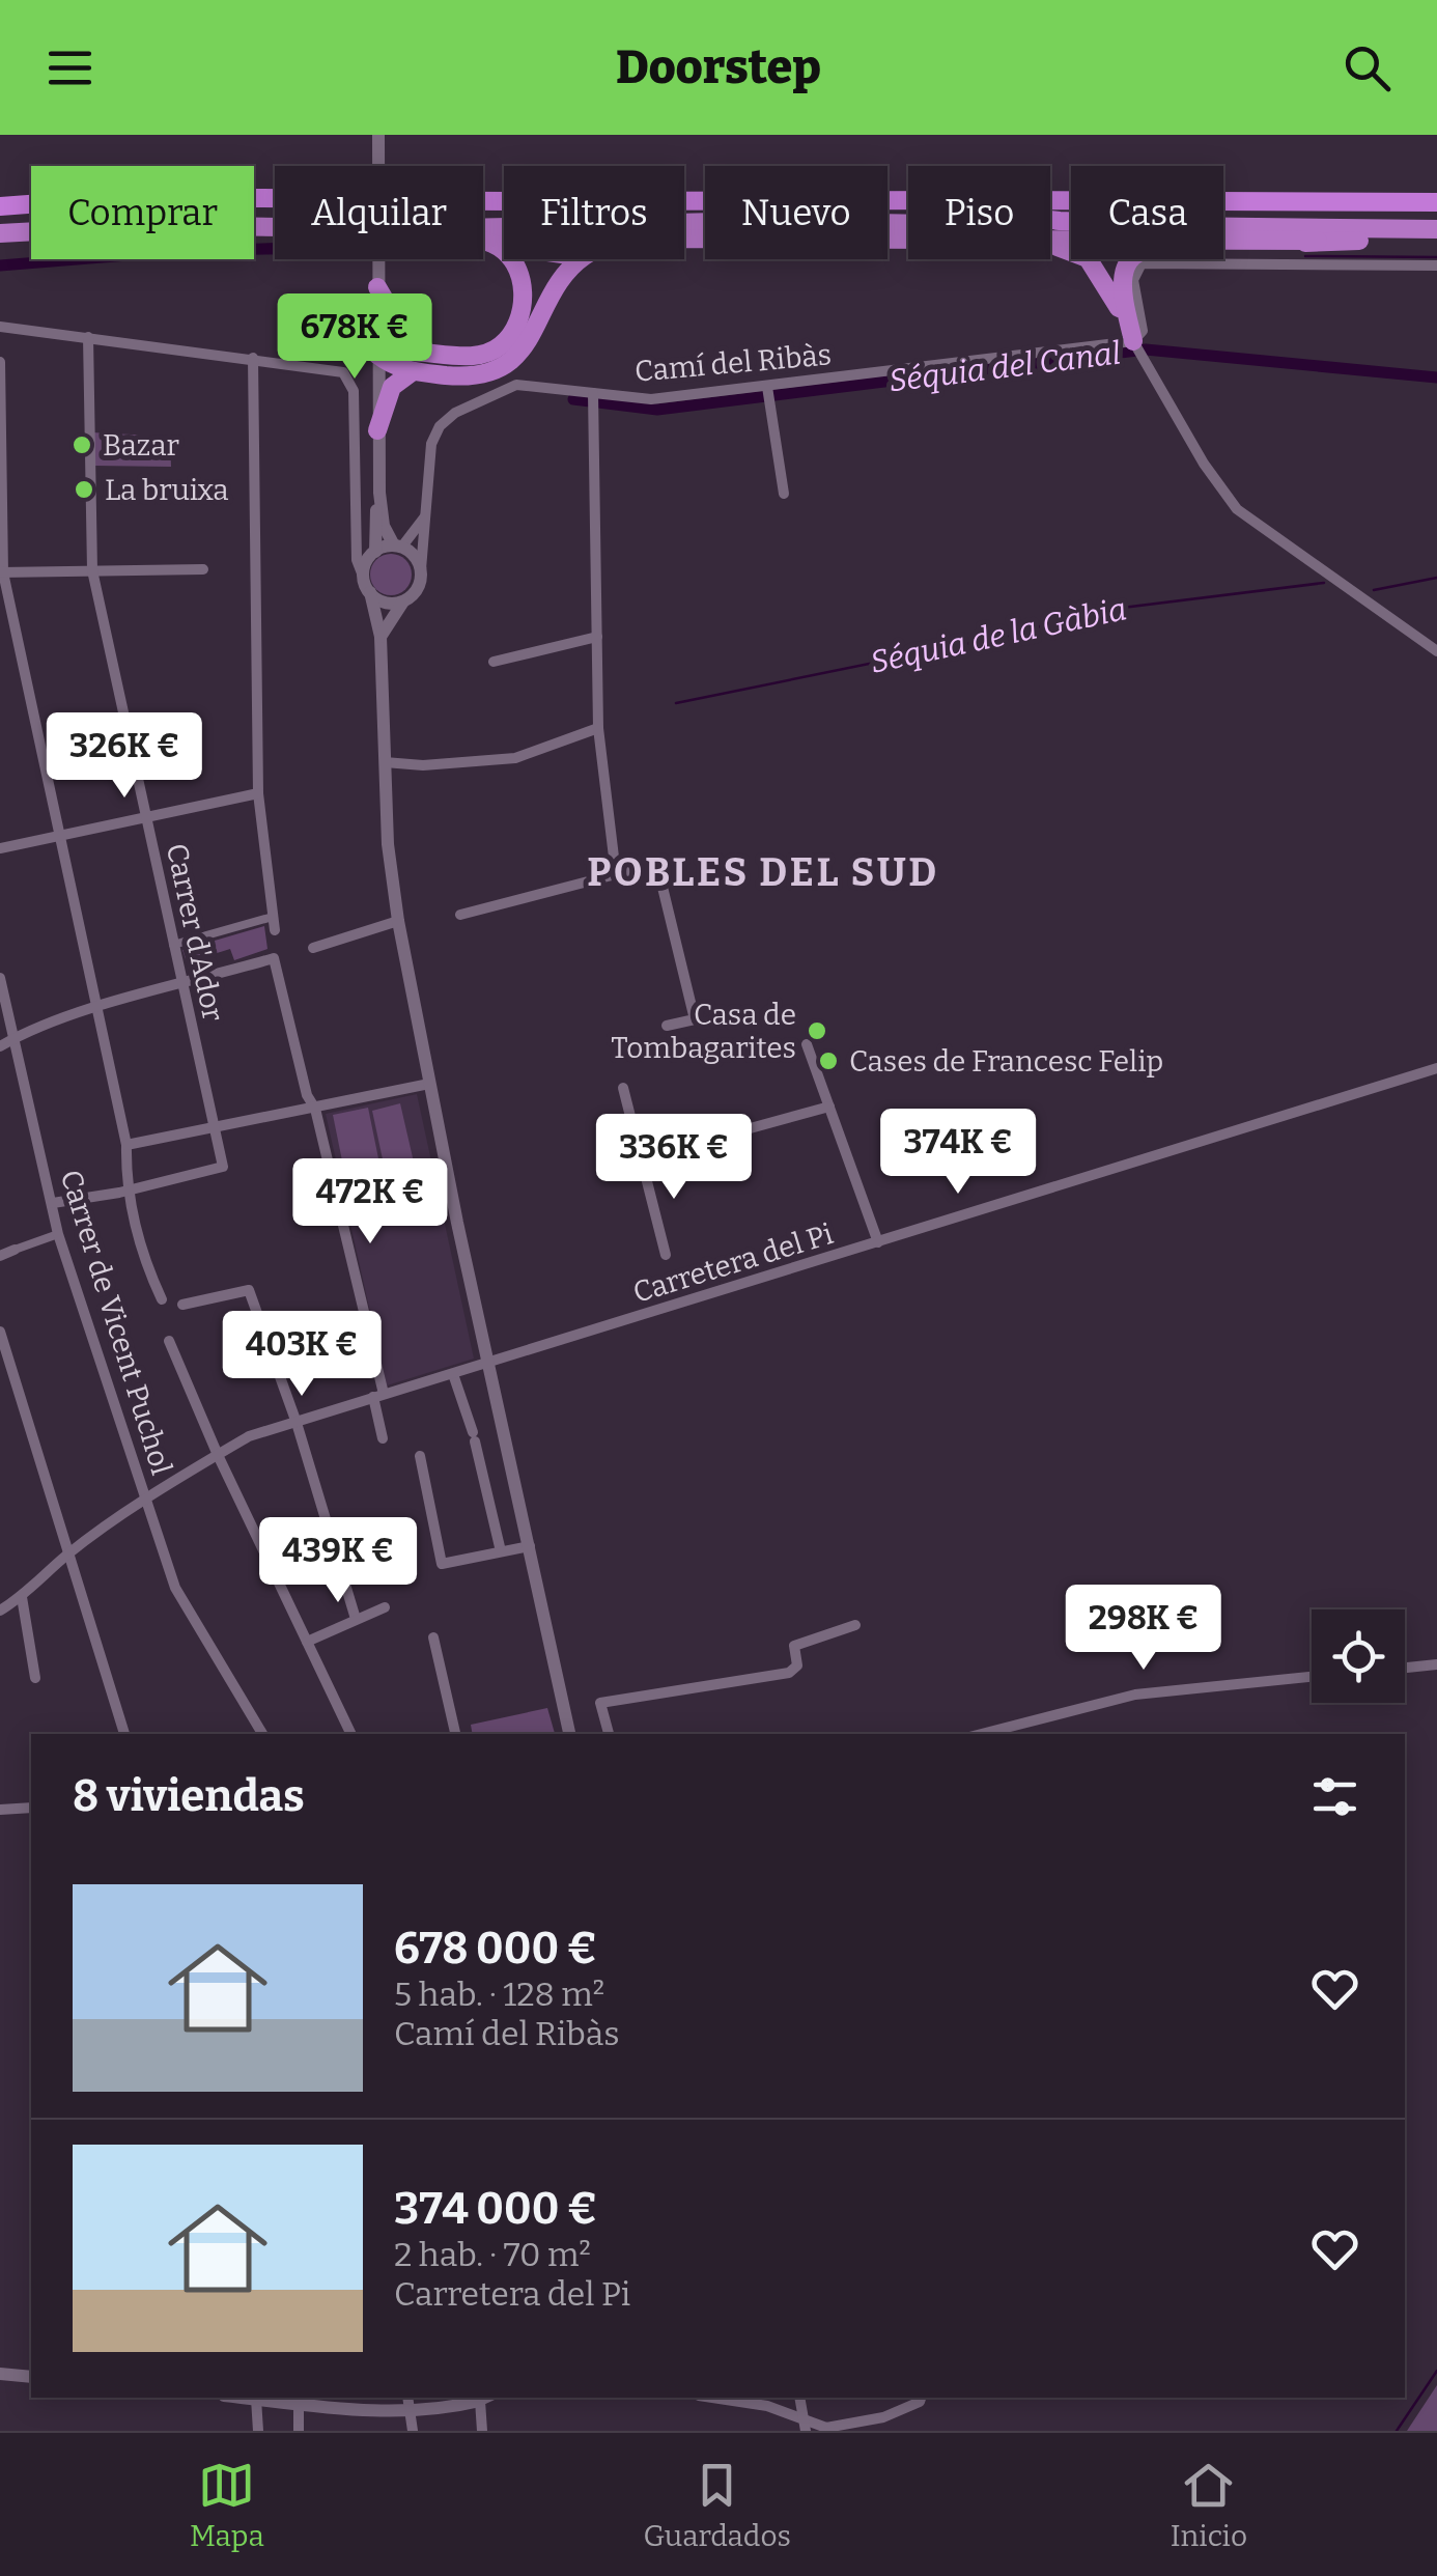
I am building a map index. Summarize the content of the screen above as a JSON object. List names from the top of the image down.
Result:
{
  "streets": {
    "street": [
      "Camí del Ribàs",
      "Carrer d'Ador",
      "Carretera del Pi",
      "Carrer de Vicent Puchol"
    ]
  },
  "crossings": [
    ["Carretera del Pi", "Carrer de Vicent Puchol"]
  ],
  "districts": ["POBLES DEL SUD"],
  "water": ["Séquia del Canal", "Séquia de la Gàbia"],
  "places": [
    "Bazar",
    "La bruixa",
    "Casa de Tombagarites",
    "Cases de Francesc Felip"
  ],
  "page": {
    "header": "Doorstep",
    "chip": [
      "Comprar",
      "Alquilar",
      "Filtros",
      "Nuevo",
      "Piso",
      "Casa"
    ],
    "price": [
      "678K €",
      "326K €",
      "374K €",
      "336K €",
      "472K €",
      "403K €",
      "439K €",
      "298K €"
    ],
    "heading": "8 viviendas",
    "list": [
      {
        "name": "678 000 €",
        "note": "5 hab. · 128 m² · Camí del Ribàs"
      },
      {
        "name": "374 000 €",
        "note": "2 hab. · 70 m² · Carretera del Pi"
      }
    ],
    "tabs": ["Mapa", "Guardados", "Inicio"]
  }
}
